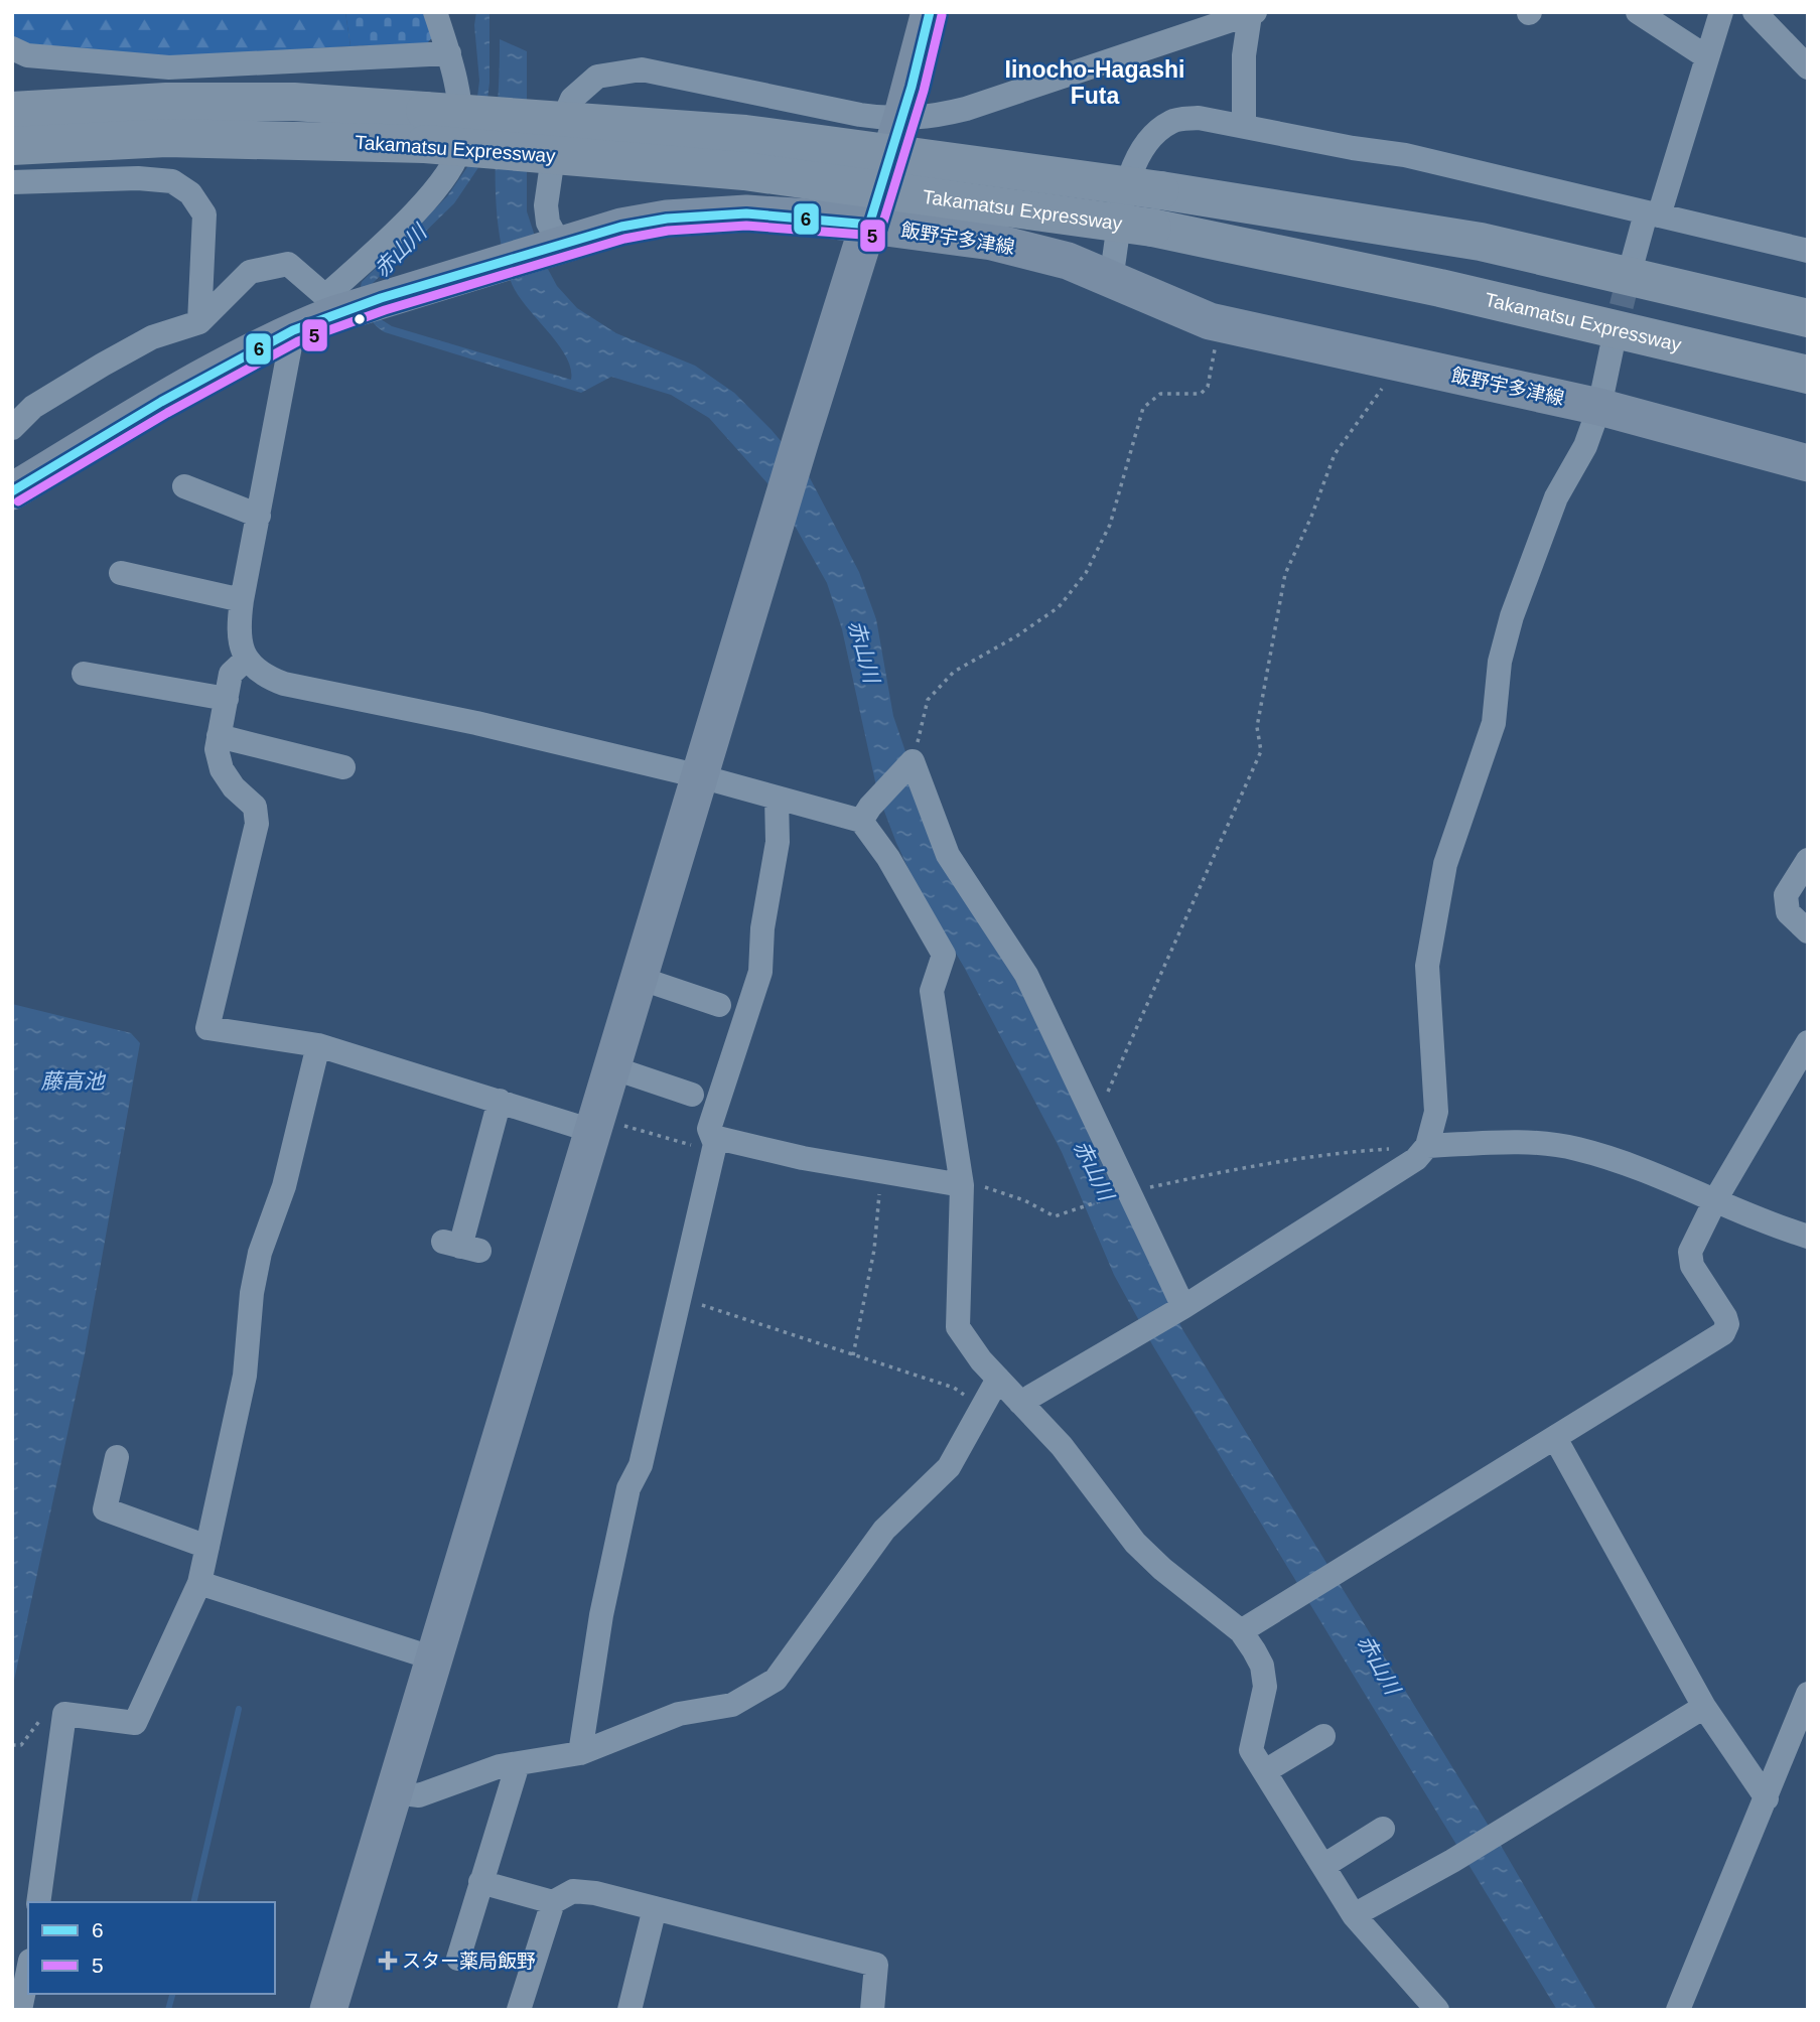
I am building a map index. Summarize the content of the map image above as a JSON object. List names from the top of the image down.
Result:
{
  "streets": {
    "highway": ["Takamatsu Expressway"],
    "street": ["飯野宇多津線"]
  },
  "districts": ["Iinocho-Hagashi Futa"],
  "water": ["赤山川", "藤高池"],
  "places": {
    "health": ["スター薬局飯野"]
  },
  "lines": ["transit line 6", "transit line 5"],
  "legend": ["6", "5"]
}
